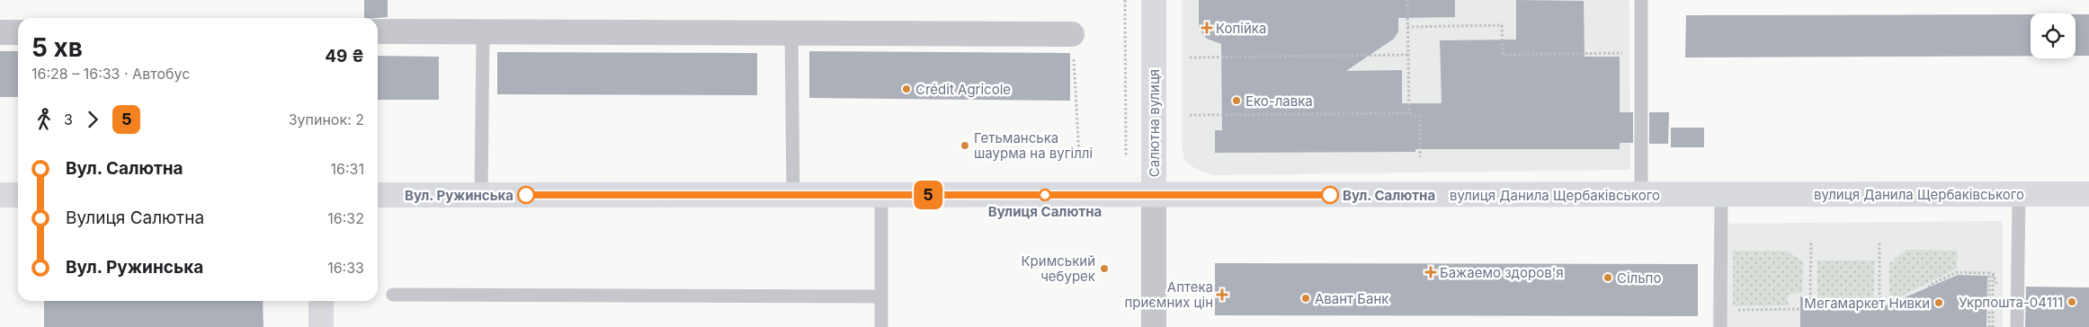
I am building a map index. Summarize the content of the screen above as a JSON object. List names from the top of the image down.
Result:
{
  "streets": {
    "main road": ["Салютна вулиця", "вулиця Данила Щербаківського"]
  },
  "crossings": [
    ["Салютна вулиця", "вулиця Данила Щербаківського"]
  ],
  "places": {
    "health": ["Копійка", "Бажаемо здоров'я", "Аптека приємних цін"],
    "other": [
      "Crédit Agricole",
      "Еко-лавка",
      "Гетьманська шаурма на вугіллі",
      "Вул. Ружинська",
      "Вулиця Салютна",
      "Вул. Салютна",
      "Кримський чебурек",
      "Сільпо",
      "Авант Банк",
      "Укрпошта-04111",
      "Мегамаркет Нивки"
    ]
  },
  "lines": ["bus line 5"],
  "page": {
    "on_map": "5",
    "heading": ["5 хв", "16:28 – 16:33 · Автобус", "49 ₴"],
    "legs": ["3", "5", "Зупинок: 2"],
    "list": [
      {
        "name": "Вул. Салютна",
        "value": "16:31"
      },
      {
        "name": "Вулиця Салютна",
        "value": "16:32"
      },
      {
        "name": "Вул. Ружинська",
        "value": "16:33"
      }
    ]
  }
}
